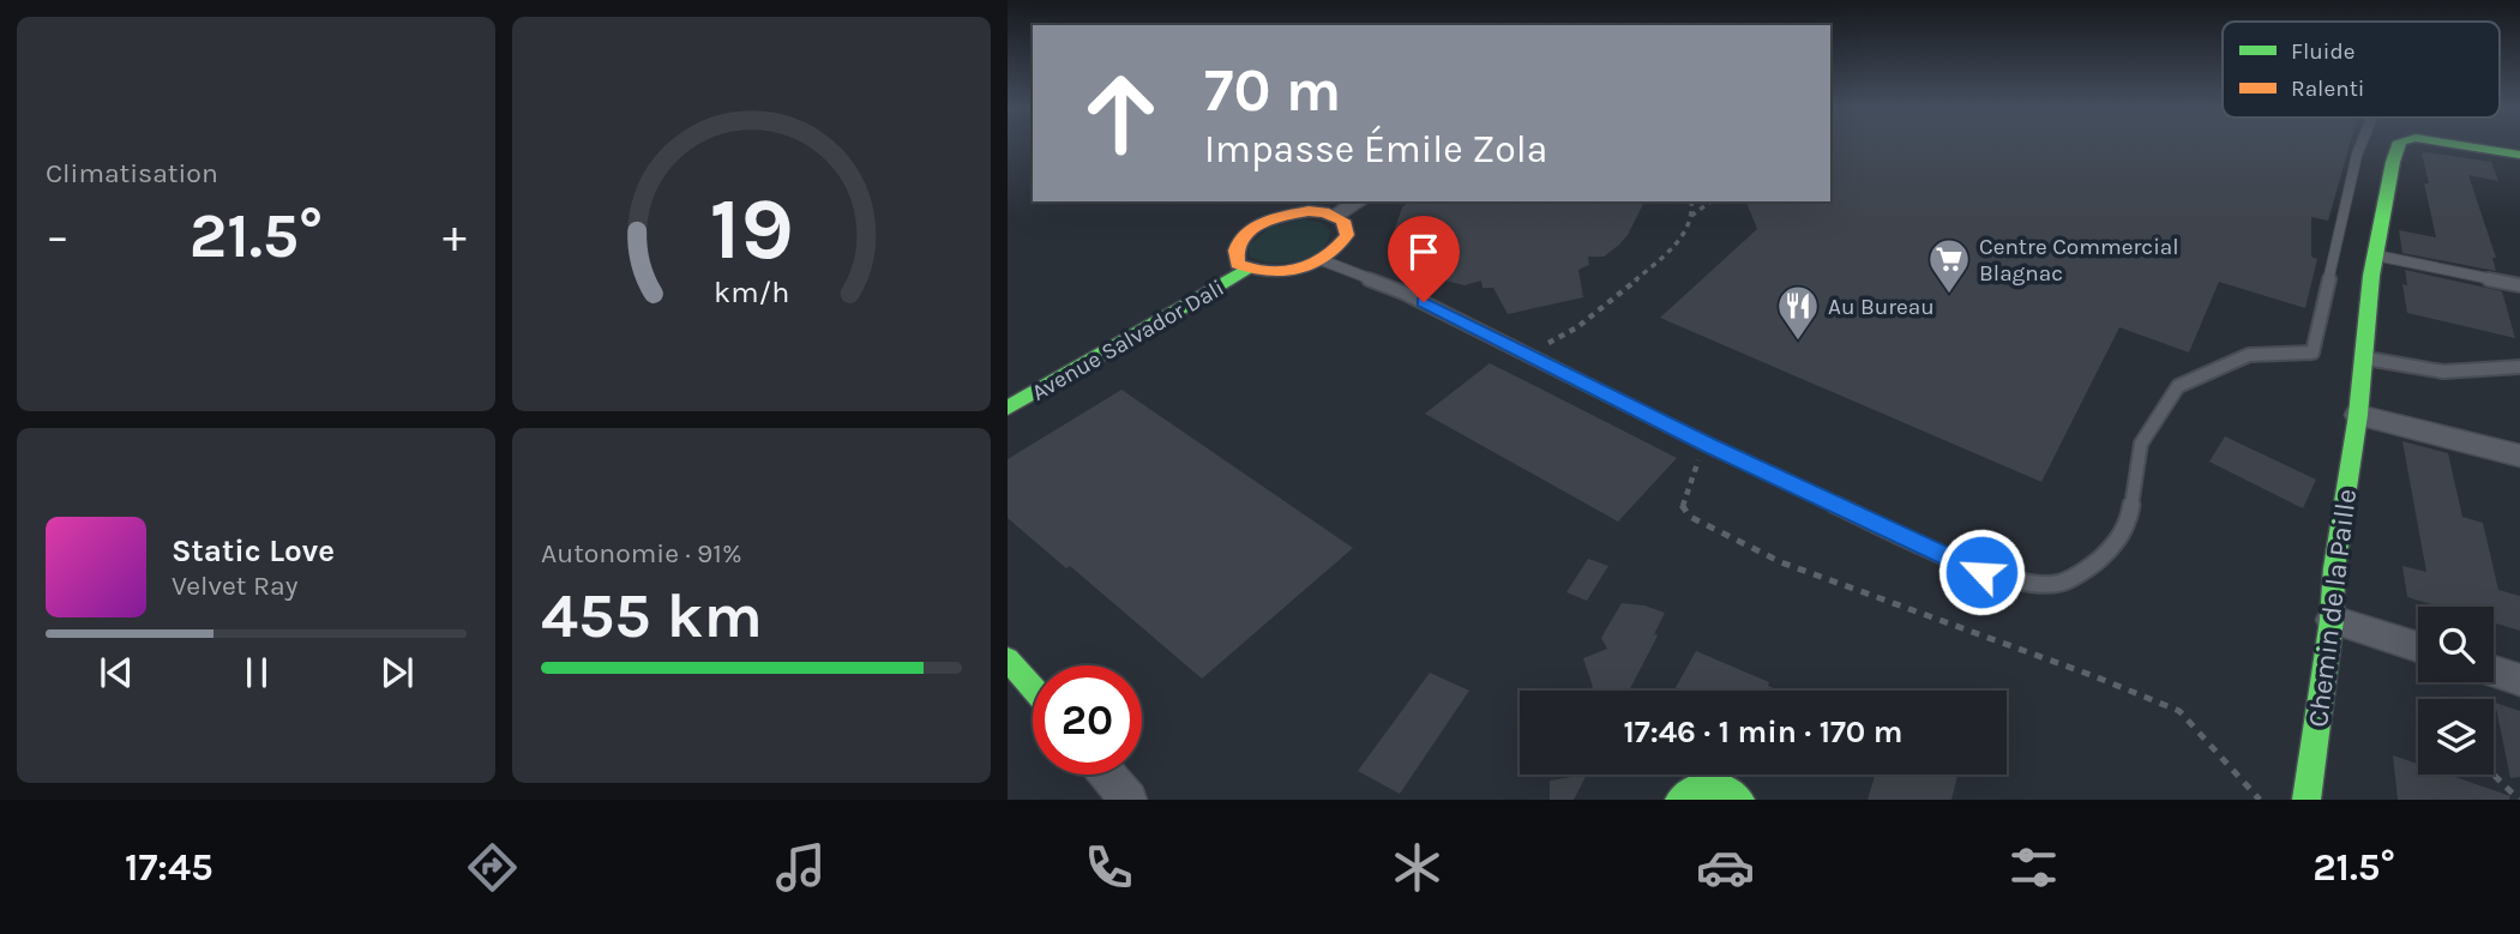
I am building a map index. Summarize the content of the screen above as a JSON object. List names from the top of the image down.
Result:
{
  "streets": {
    "street": ["Avenue Salvador Dali", "Chemin de la Paille"]
  },
  "places": {
    "supermarket": ["Centre Commercial Blagnac"],
    "restaurant": ["Au Bureau"]
  },
  "legend": ["Fluide", "Ralenti"],
  "page": {
    "tile": [
      "Climatisation",
      ["Autonomie · 91%", "455 km"]
    ],
    "turn": ["70 m", "Impasse Émile Zola"],
    "heat": ["−", "21.5°", "+"],
    "song": ["Static Love", "Velvet Ray"],
    "limit": "20",
    "trip": "17:46 · 1 min · 170 m",
    "tabs": ["17:45", "21.5°"],
    "gauge": ["19", "km/h"]
  }
}
